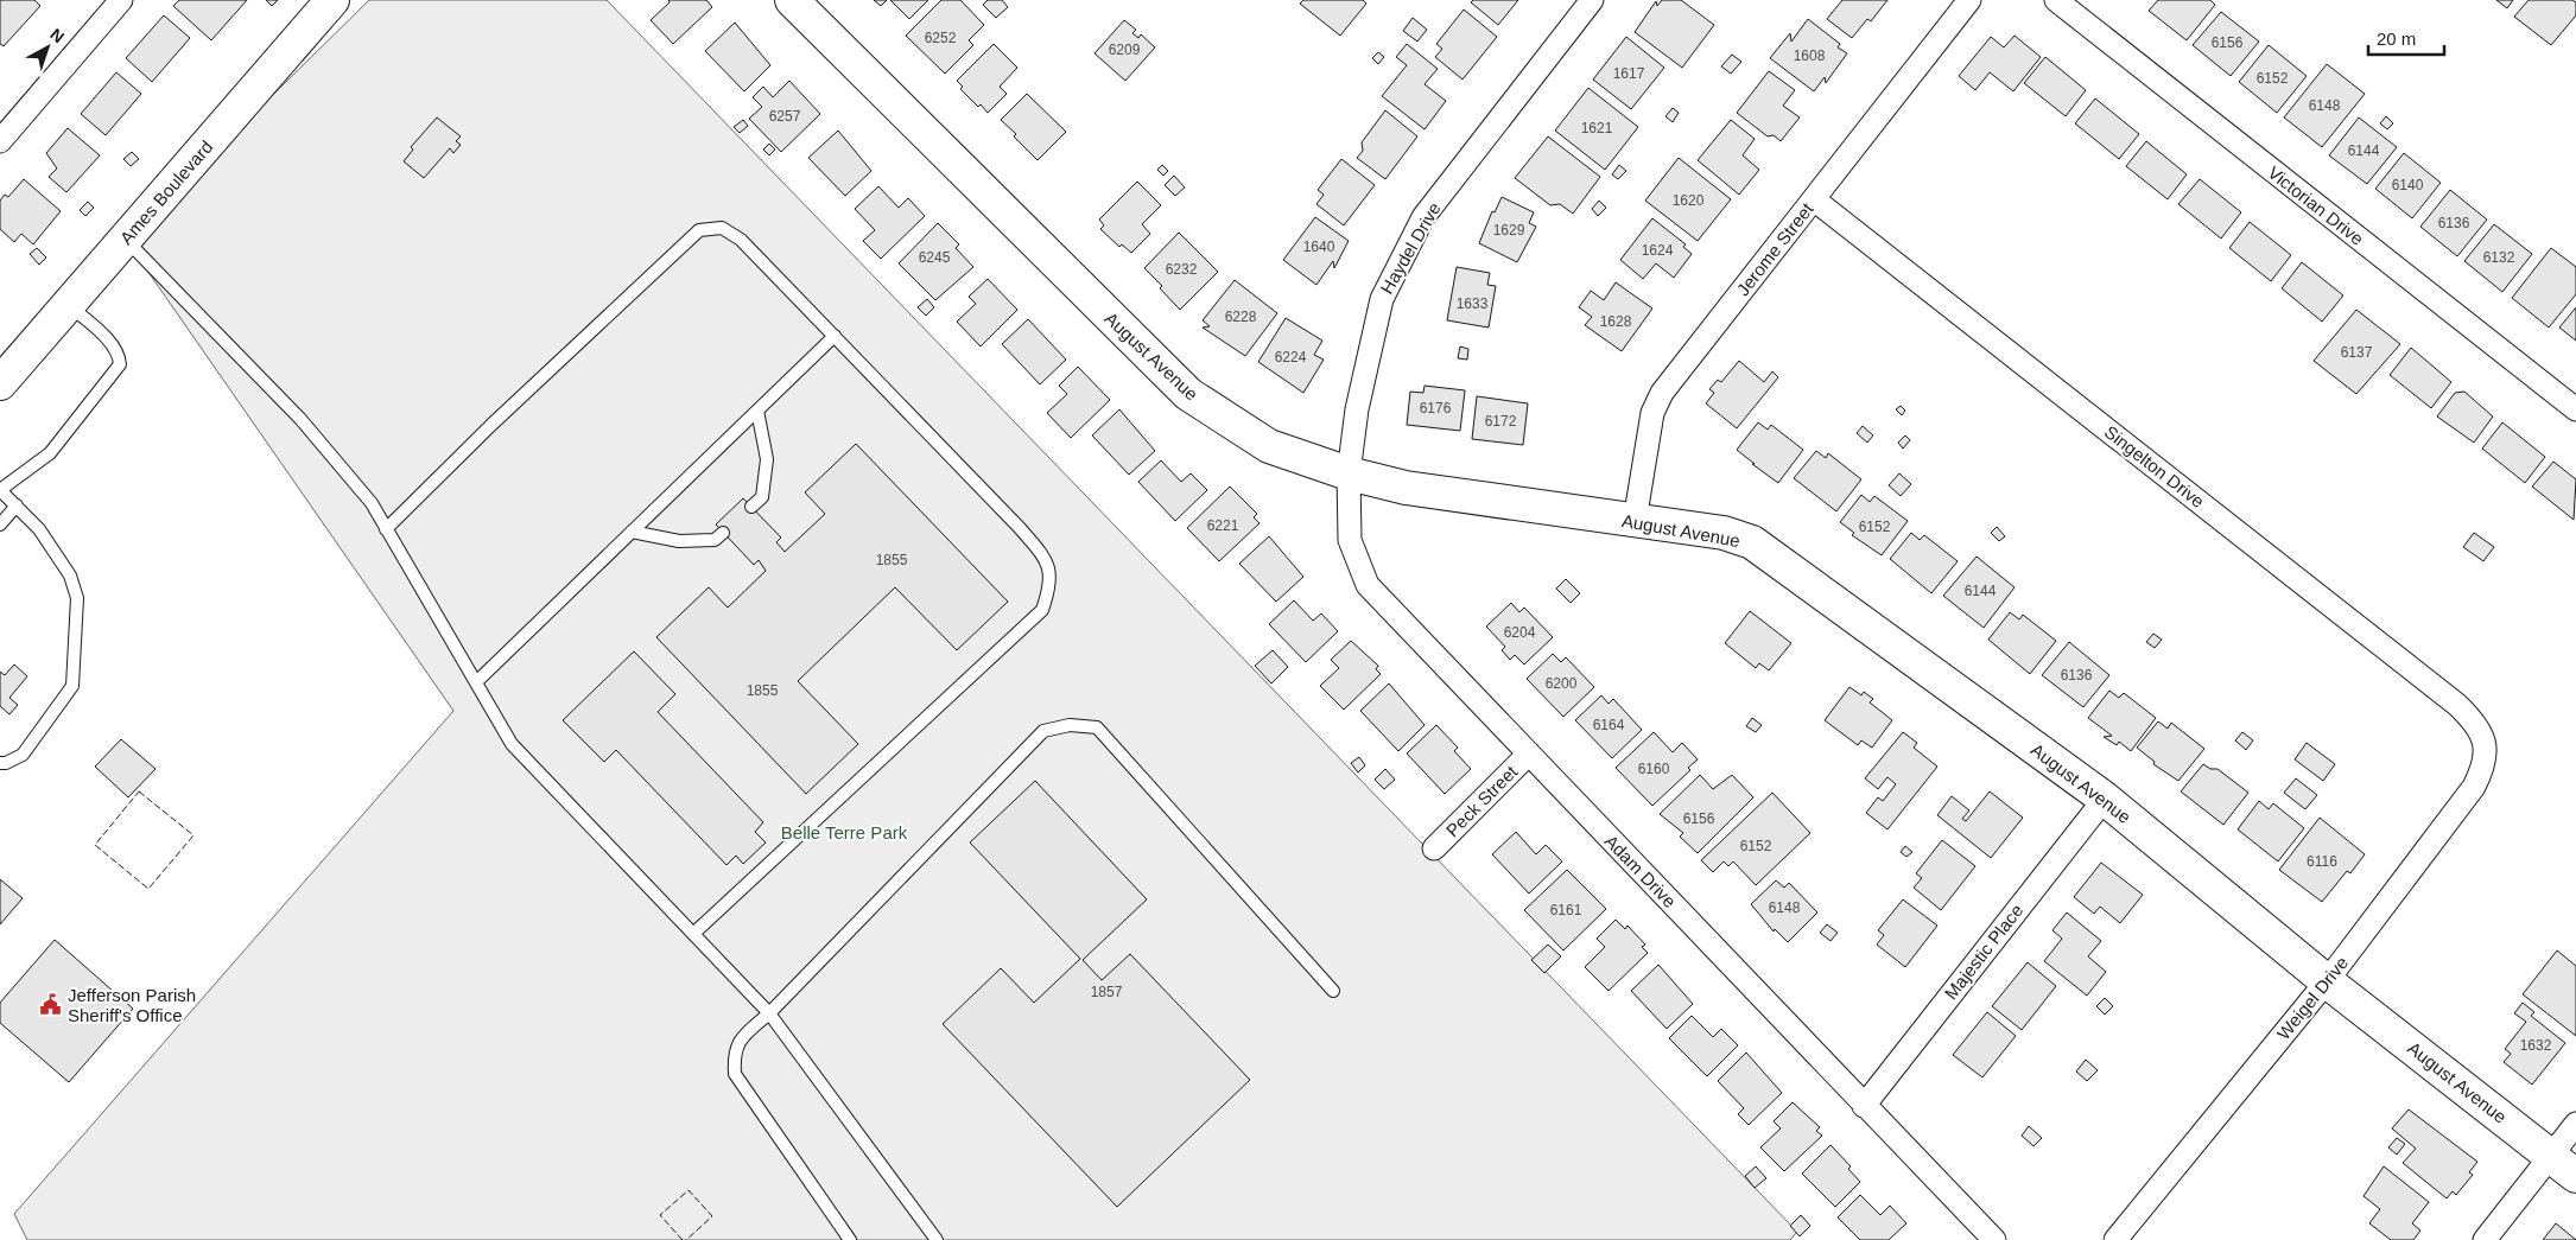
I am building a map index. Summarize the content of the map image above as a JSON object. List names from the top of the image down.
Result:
{
  "streets": {
    "street": [
      "Ames Boulevard",
      "Victorian Drive",
      "Haydel Drive",
      "Jerome Street",
      "August Avenue",
      "Singelton Drive",
      "Peck Street",
      "Adam Drive",
      "Majestic Place",
      "Weigel Drive"
    ]
  },
  "crossings": [
    ["Haydel Drive", "August Avenue"],
    ["Haydel Drive", "Adam Drive"],
    ["Jerome Street", "August Avenue"],
    ["Jerome Street", "Singelton Drive"],
    ["August Avenue", "Adam Drive"],
    ["August Avenue", "Majestic Place"],
    ["August Avenue", "Weigel Drive"],
    ["Singelton Drive", "Weigel Drive"],
    ["Peck Street", "Adam Drive"],
    ["Adam Drive", "Majestic Place"]
  ],
  "parks": ["Belle Terre Park"],
  "places": {
    "public building": ["Jefferson Parish Sheriff's Office"]
  },
  "house_numbers": [
    "6252",
    "6156",
    "6209",
    "1608",
    "1617",
    "6152",
    "6148",
    "6257",
    "1621",
    "6144",
    "6140",
    "1620",
    "6136",
    "1629",
    "1640",
    "1624",
    "6245",
    "6132",
    "6232",
    "1633",
    "6228",
    "1628",
    "6137",
    "6224",
    "6176",
    "6172",
    "6221",
    "6152",
    "1855",
    "6144",
    "6204",
    "6136",
    "6200",
    "1855",
    "6164",
    "6160",
    "6156",
    "6152",
    "6116",
    "6148",
    "6161",
    "1857",
    "1632"
  ],
  "scale_bar": "20 m",
  "north": "top right"
}
